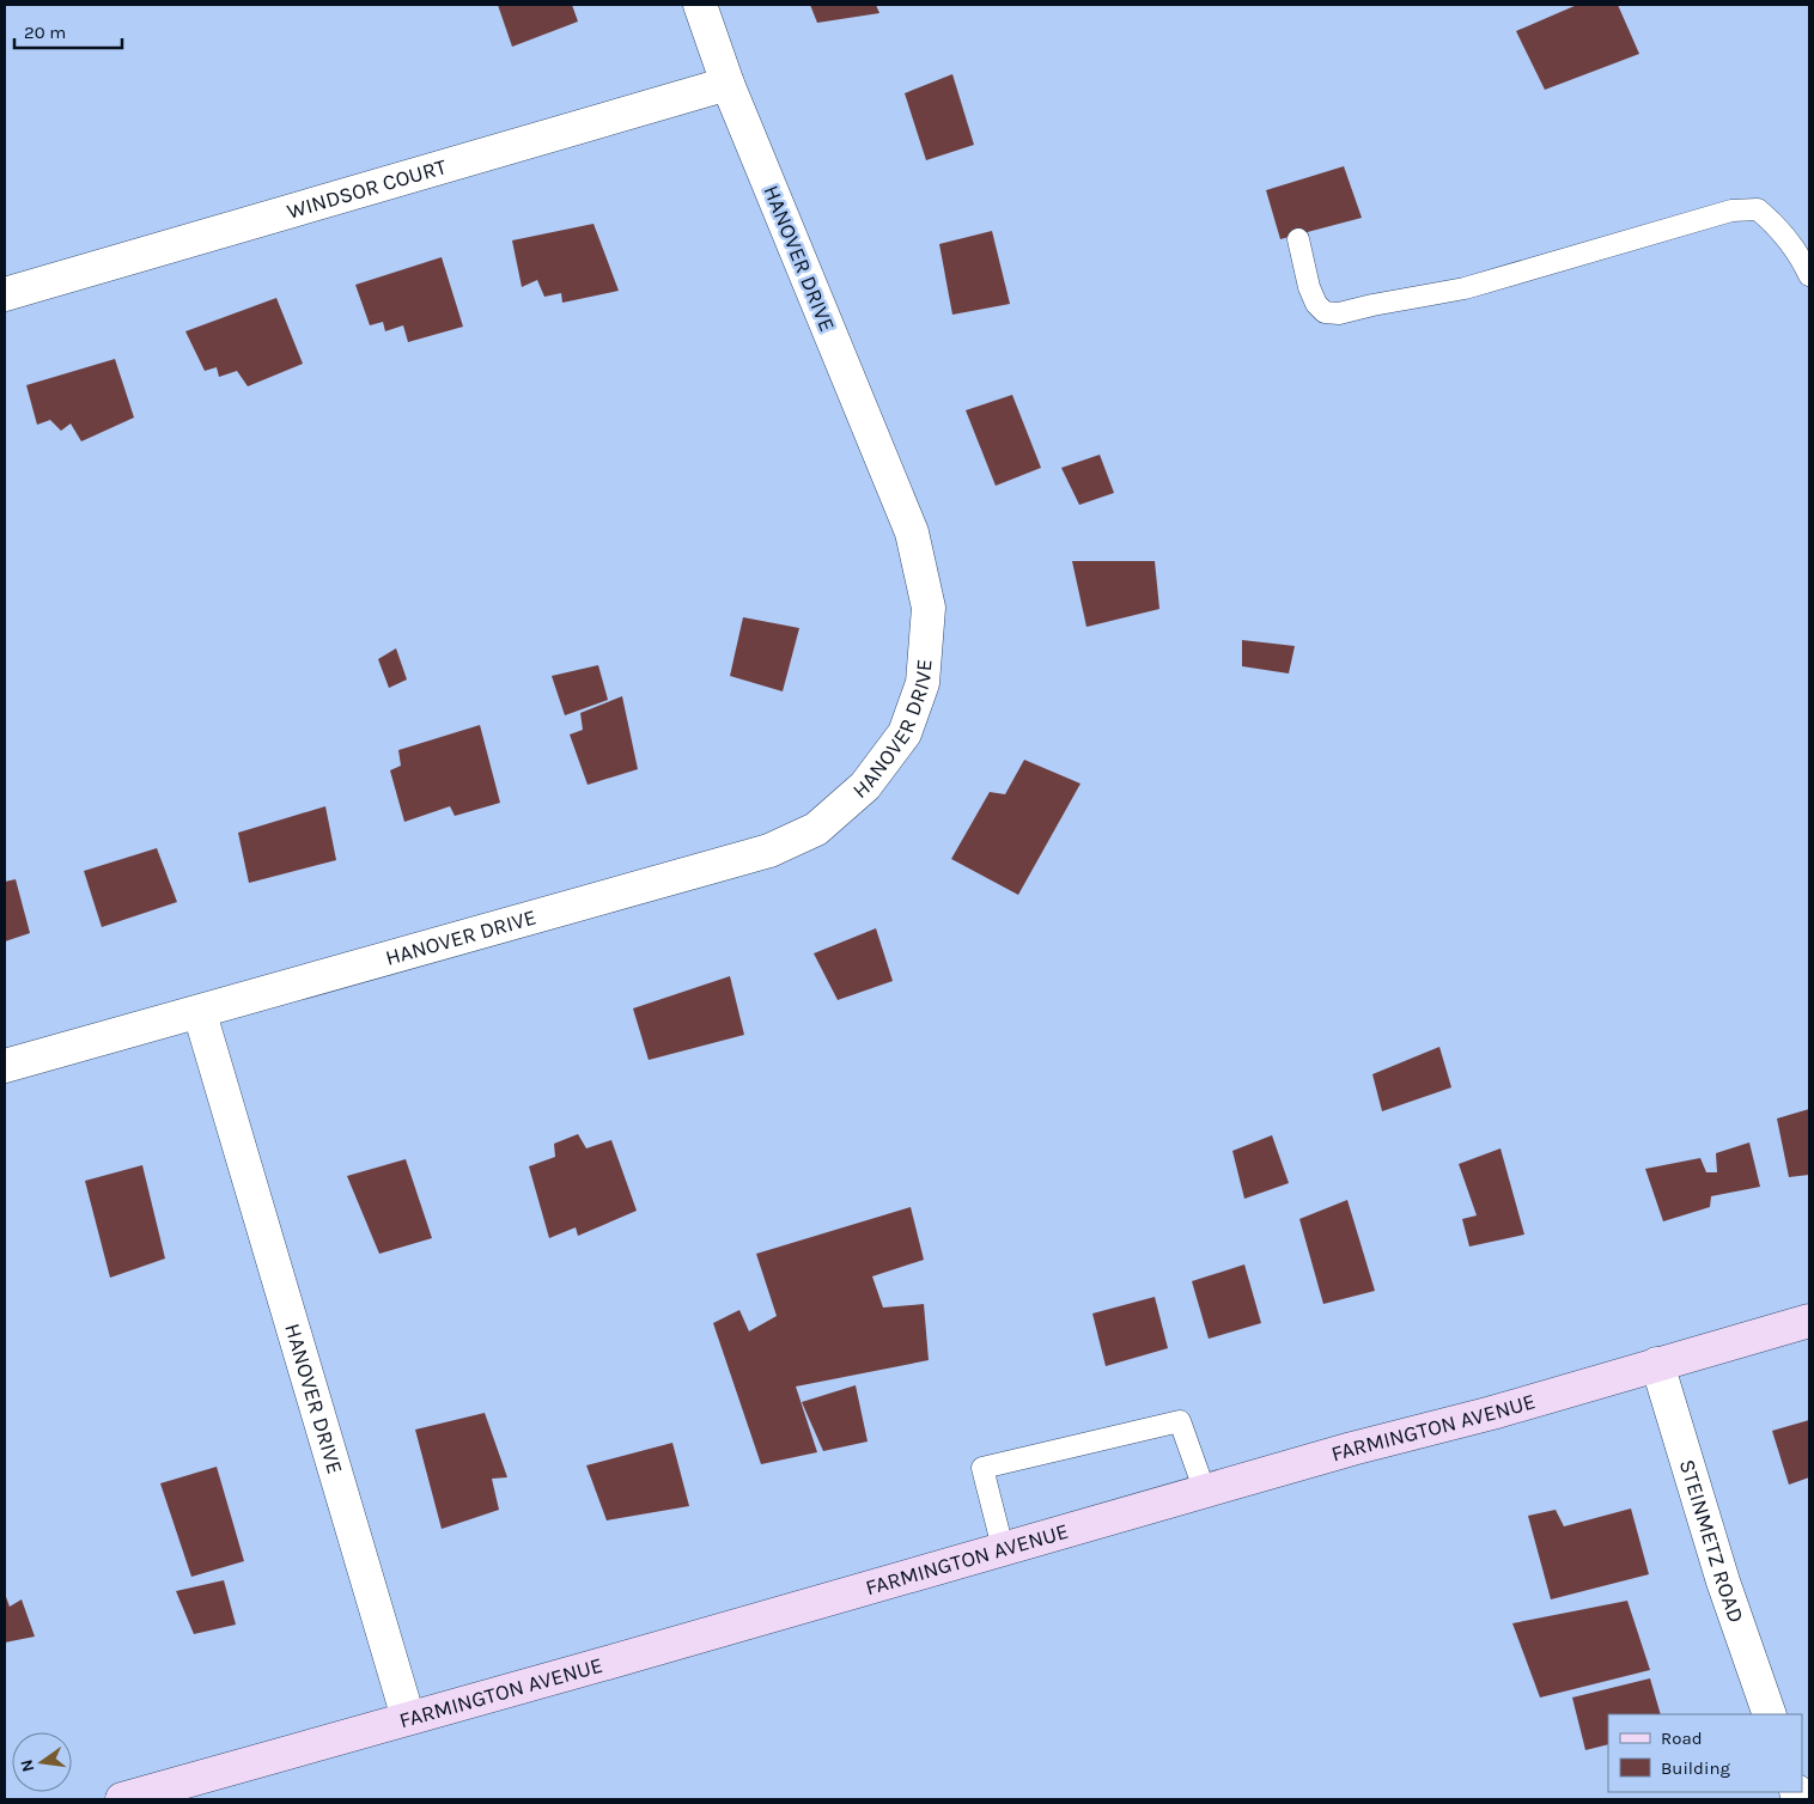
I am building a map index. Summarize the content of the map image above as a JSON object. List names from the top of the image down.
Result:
{
  "streets": {
    "street": [
      "WINDSOR COURT",
      "HANOVER DRIVE",
      "FARMINGTON AVENUE",
      "STEINMETZ ROAD"
    ]
  },
  "crossings": [
    ["WINDSOR COURT", "HANOVER DRIVE"],
    ["HANOVER DRIVE", "FARMINGTON AVENUE"],
    ["FARMINGTON AVENUE", "STEINMETZ ROAD"]
  ],
  "legend": ["Road", "Building"],
  "scale_bar": "20 m",
  "north": "left"
}
